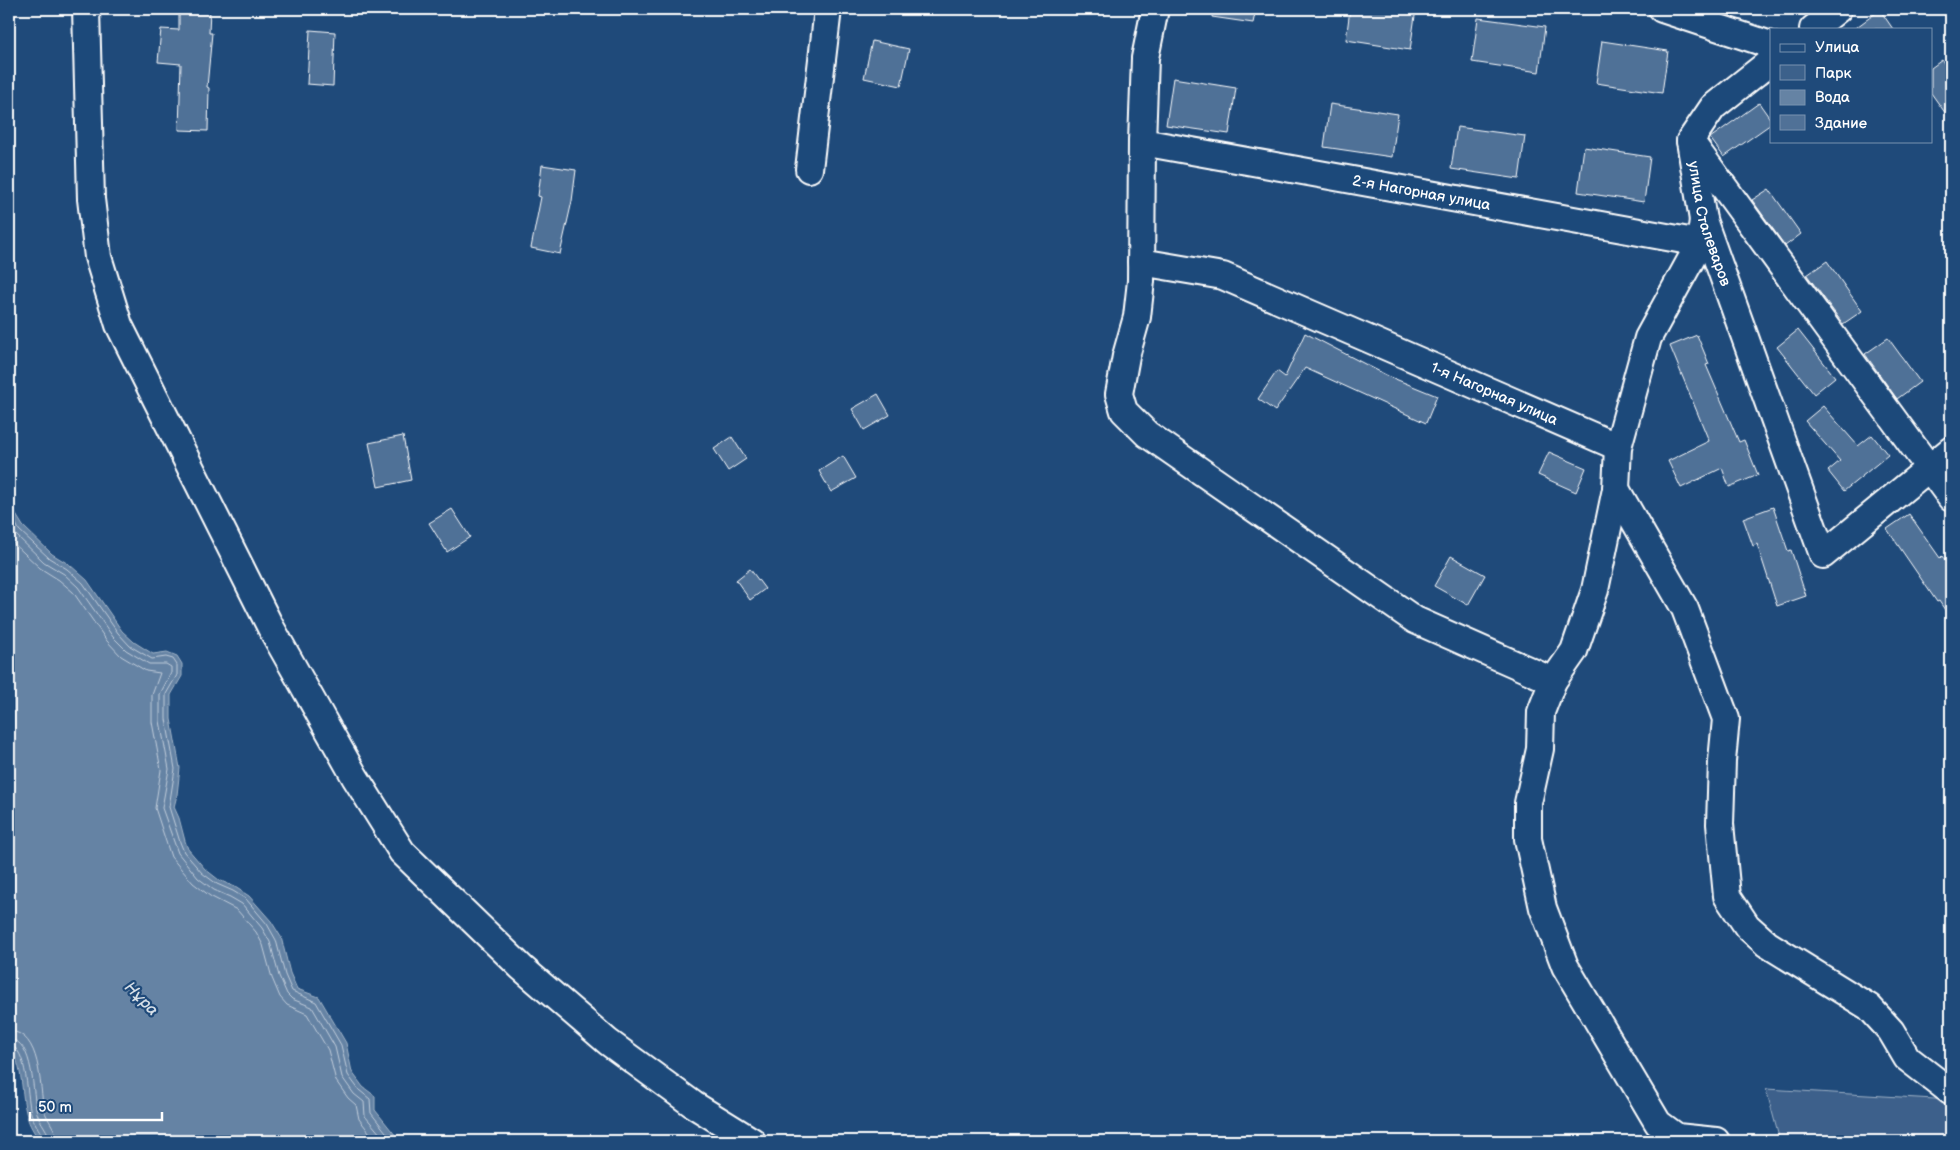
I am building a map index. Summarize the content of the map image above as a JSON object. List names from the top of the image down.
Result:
{
  "streets": {
    "street": ["2-я Нагорная улица", "улица Сталеваров", "1-я Нагорная улица"]
  },
  "crossings": [
    ["2-я Нагорная улица", "улица Сталеваров"]
  ],
  "water": ["Нұра"],
  "legend": [
    "Улица",
    "Парк",
    "Вода",
    "Здание"
  ],
  "scale_bar": "50 m"
}
